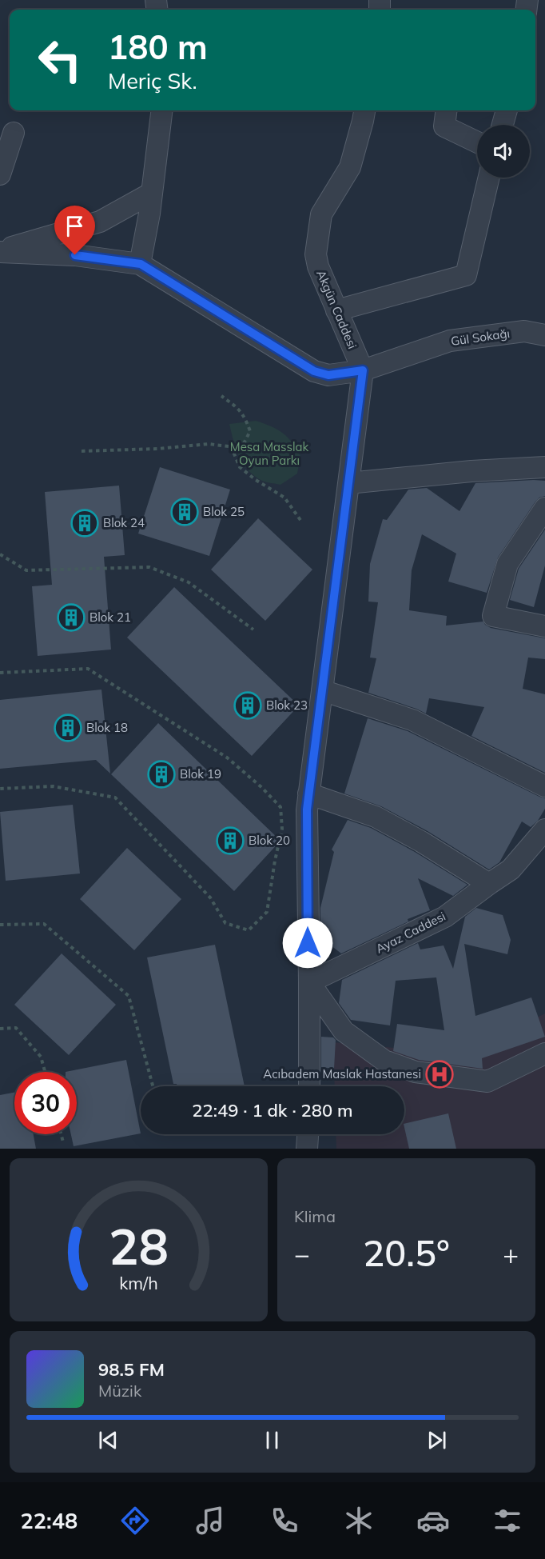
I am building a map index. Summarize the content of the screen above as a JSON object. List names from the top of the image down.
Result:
{
  "streets": {
    "street": ["Akgün Caddesi", "Gül Sokağı", "Ayaz Caddesi"]
  },
  "crossings": [
    ["Akgün Caddesi", "Gül Sokağı"]
  ],
  "parks": ["Mesa Masslak Oyun Parkı"],
  "places": {
    "building": [
      "Blok 25",
      "Blok 24",
      "Blok 21",
      "Blok 23",
      "Blok 18",
      "Blok 19",
      "Blok 20"
    ],
    "hospital": ["Acıbadem Maslak Hastanesi"]
  },
  "page": {
    "turn": ["180 m", "Meriç Sk."],
    "limit": "30",
    "trip": "22:49 · 1 dk · 280 m",
    "tile": "Klima",
    "heat": ["−", "20.5°", "+"],
    "song": ["98.5 FM", "Müzik"],
    "tabs": "22:48",
    "gauge": ["28", "km/h"]
  }
}
